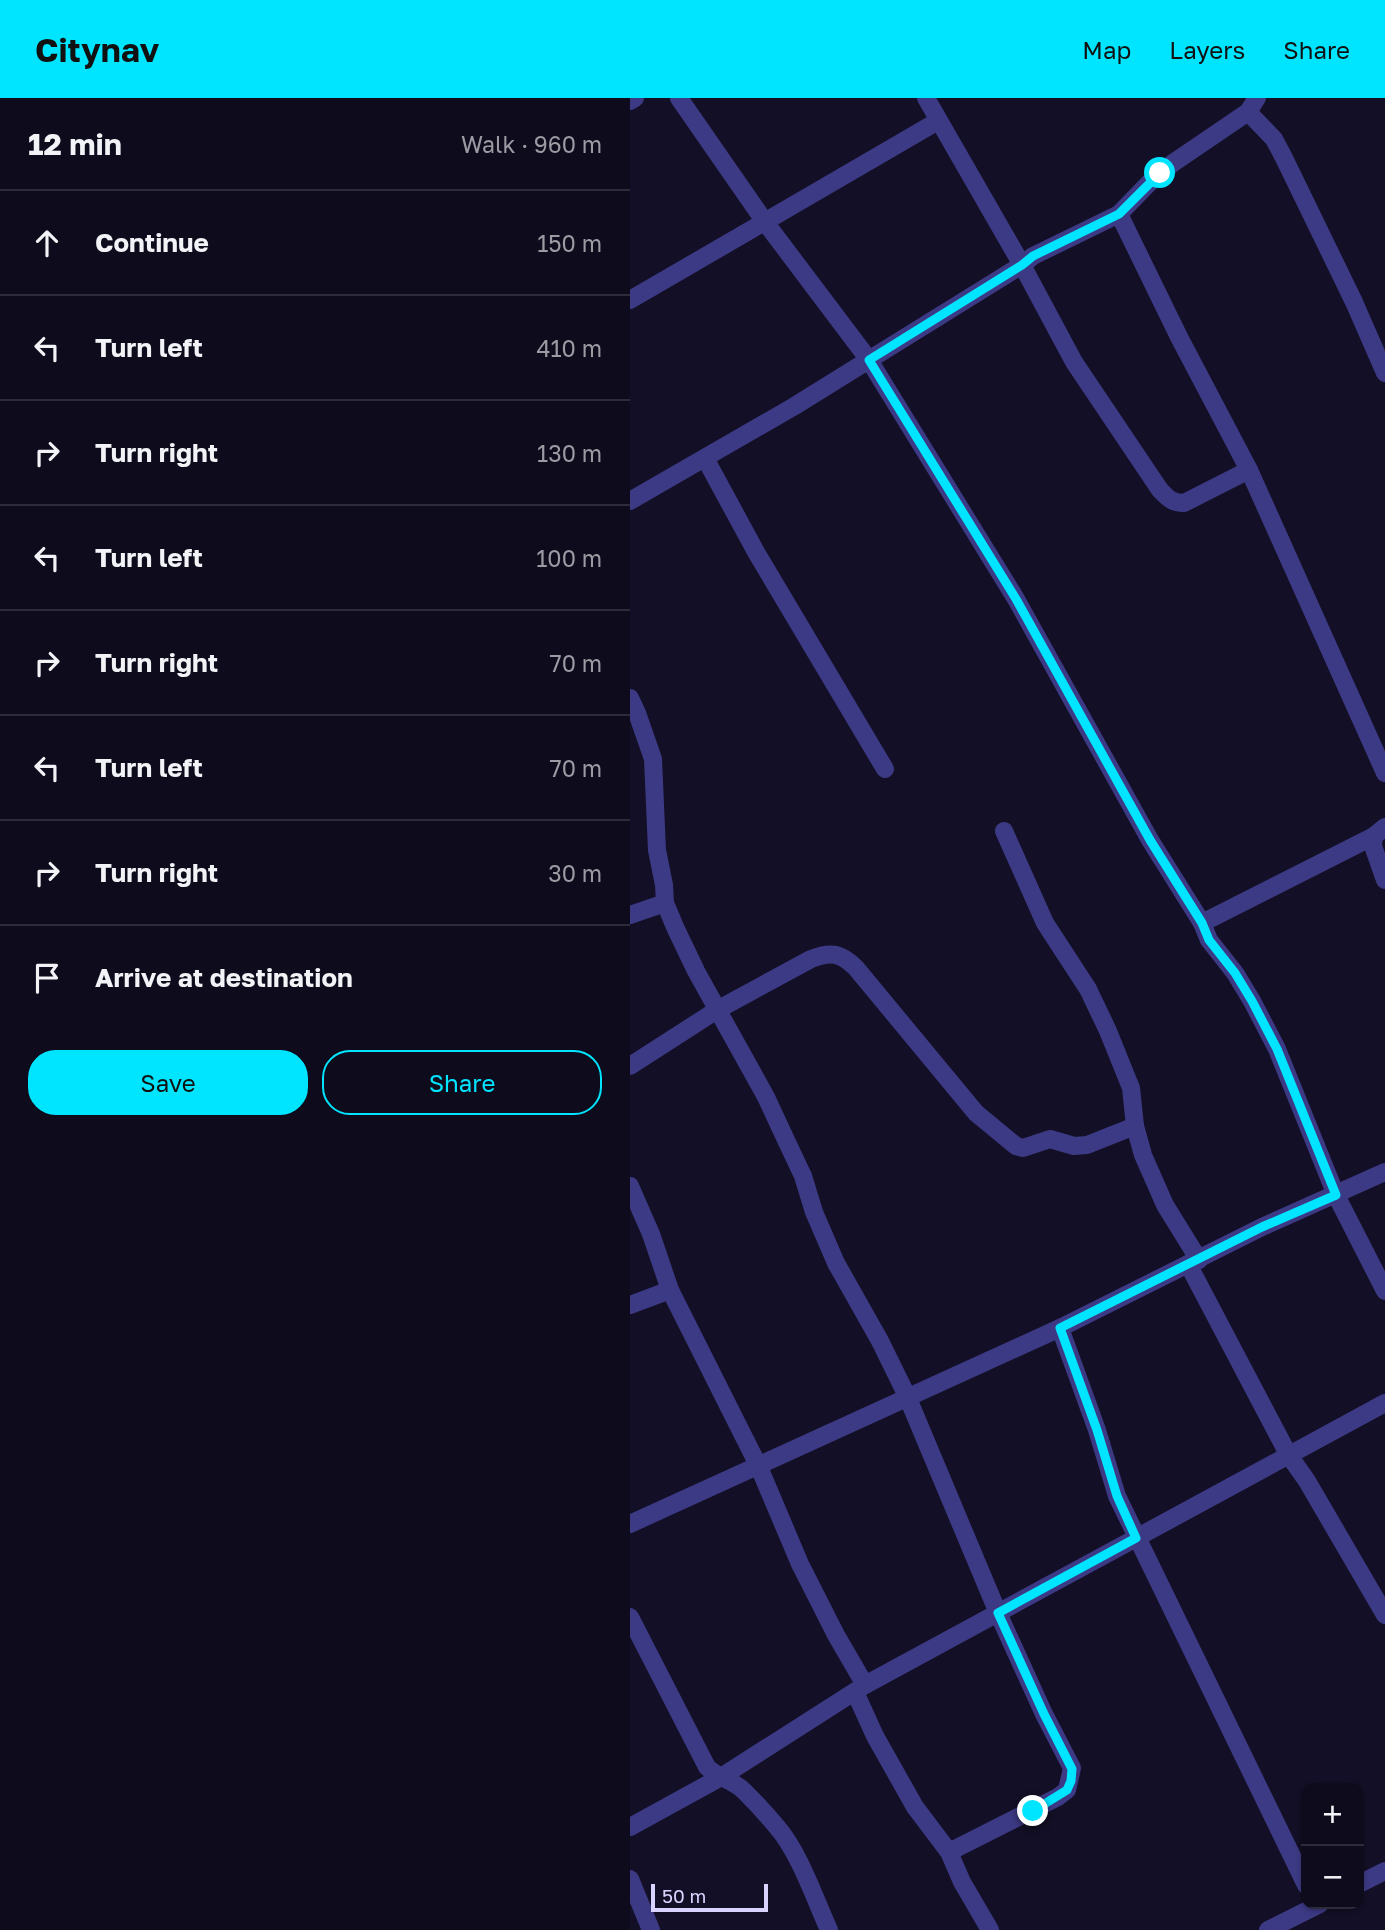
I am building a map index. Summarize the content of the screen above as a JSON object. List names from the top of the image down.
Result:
{
  "scale_bar": "50 m",
  "page": {
    "header": "Citynav",
    "nav": ["Map", "Layers", "Share"],
    "heading": ["12 min", "Walk · 960 m"],
    "list": [
      ["Continue", "150 m"],
      ["Turn left", "410 m"],
      ["Turn right", "130 m"],
      ["Turn left", "100 m"],
      ["Turn right", "70 m"],
      ["Turn left", "70 m"],
      ["Turn right", "30 m"],
      "Arrive at destination"
    ],
    "buttons": ["Save", "Share"],
    "map_buttons": ["+", "−"],
    "scale": "50 m"
  }
}
